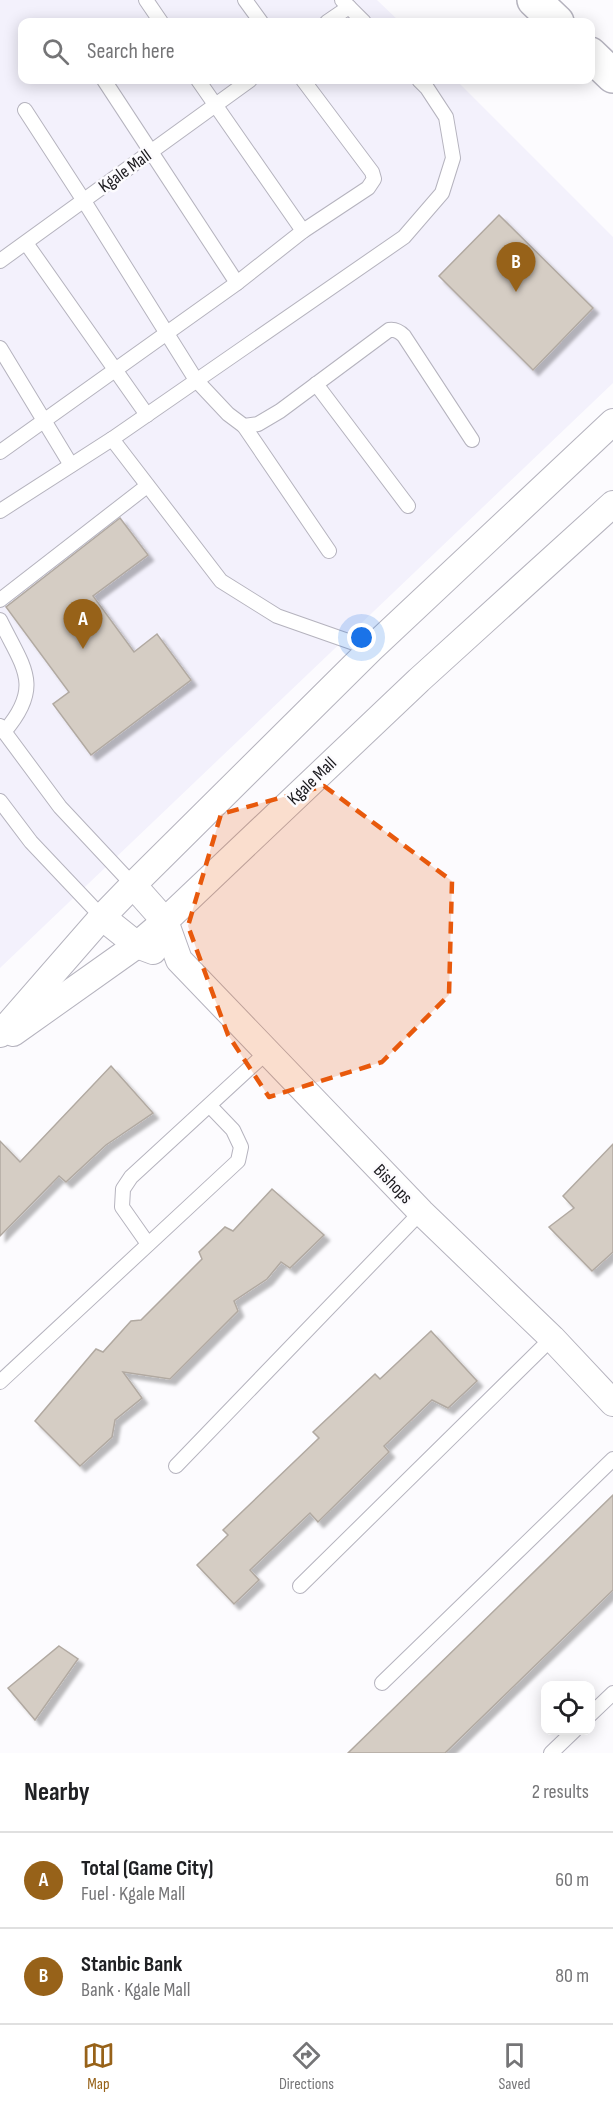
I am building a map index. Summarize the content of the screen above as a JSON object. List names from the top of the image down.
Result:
{
  "streets": {
    "street": ["Kgale Mall", "Bishops"]
  },
  "crossings": [
    ["Kgale Mall", "Bishops"]
  ],
  "page": {
    "search": "Search here",
    "pins": ["B", "A"],
    "heading": ["Nearby", "2 results"],
    "list": [
      {
        "mark": "A",
        "name": "Total (Game City)",
        "note": "Fuel · Kgale Mall",
        "value": "60 m"
      },
      {
        "mark": "B",
        "name": "Stanbic Bank",
        "note": "Bank · Kgale Mall",
        "value": "80 m"
      }
    ],
    "nav": ["Map", "Directions", "Saved"]
  }
}
